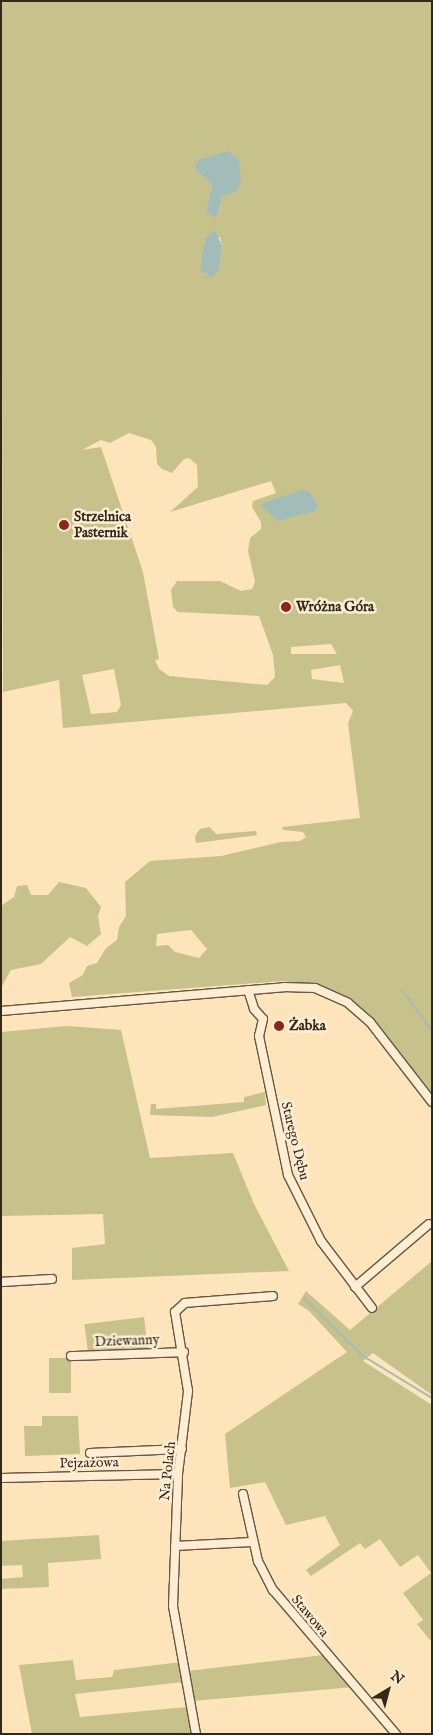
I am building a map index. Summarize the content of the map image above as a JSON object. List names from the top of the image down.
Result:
{
  "streets": {
    "street": [
      "Starego Dębu",
      "Dziewanny",
      "Pejzażowa",
      "Na Polach",
      "Stawowa"
    ]
  },
  "crossings": [
    ["Dziewanny", "Na Polach"],
    ["Pejzażowa", "Na Polach"]
  ],
  "places": ["Strzelnica Pasternik", "Wróżna Góra", "Żabka"],
  "north": "top right"
}
